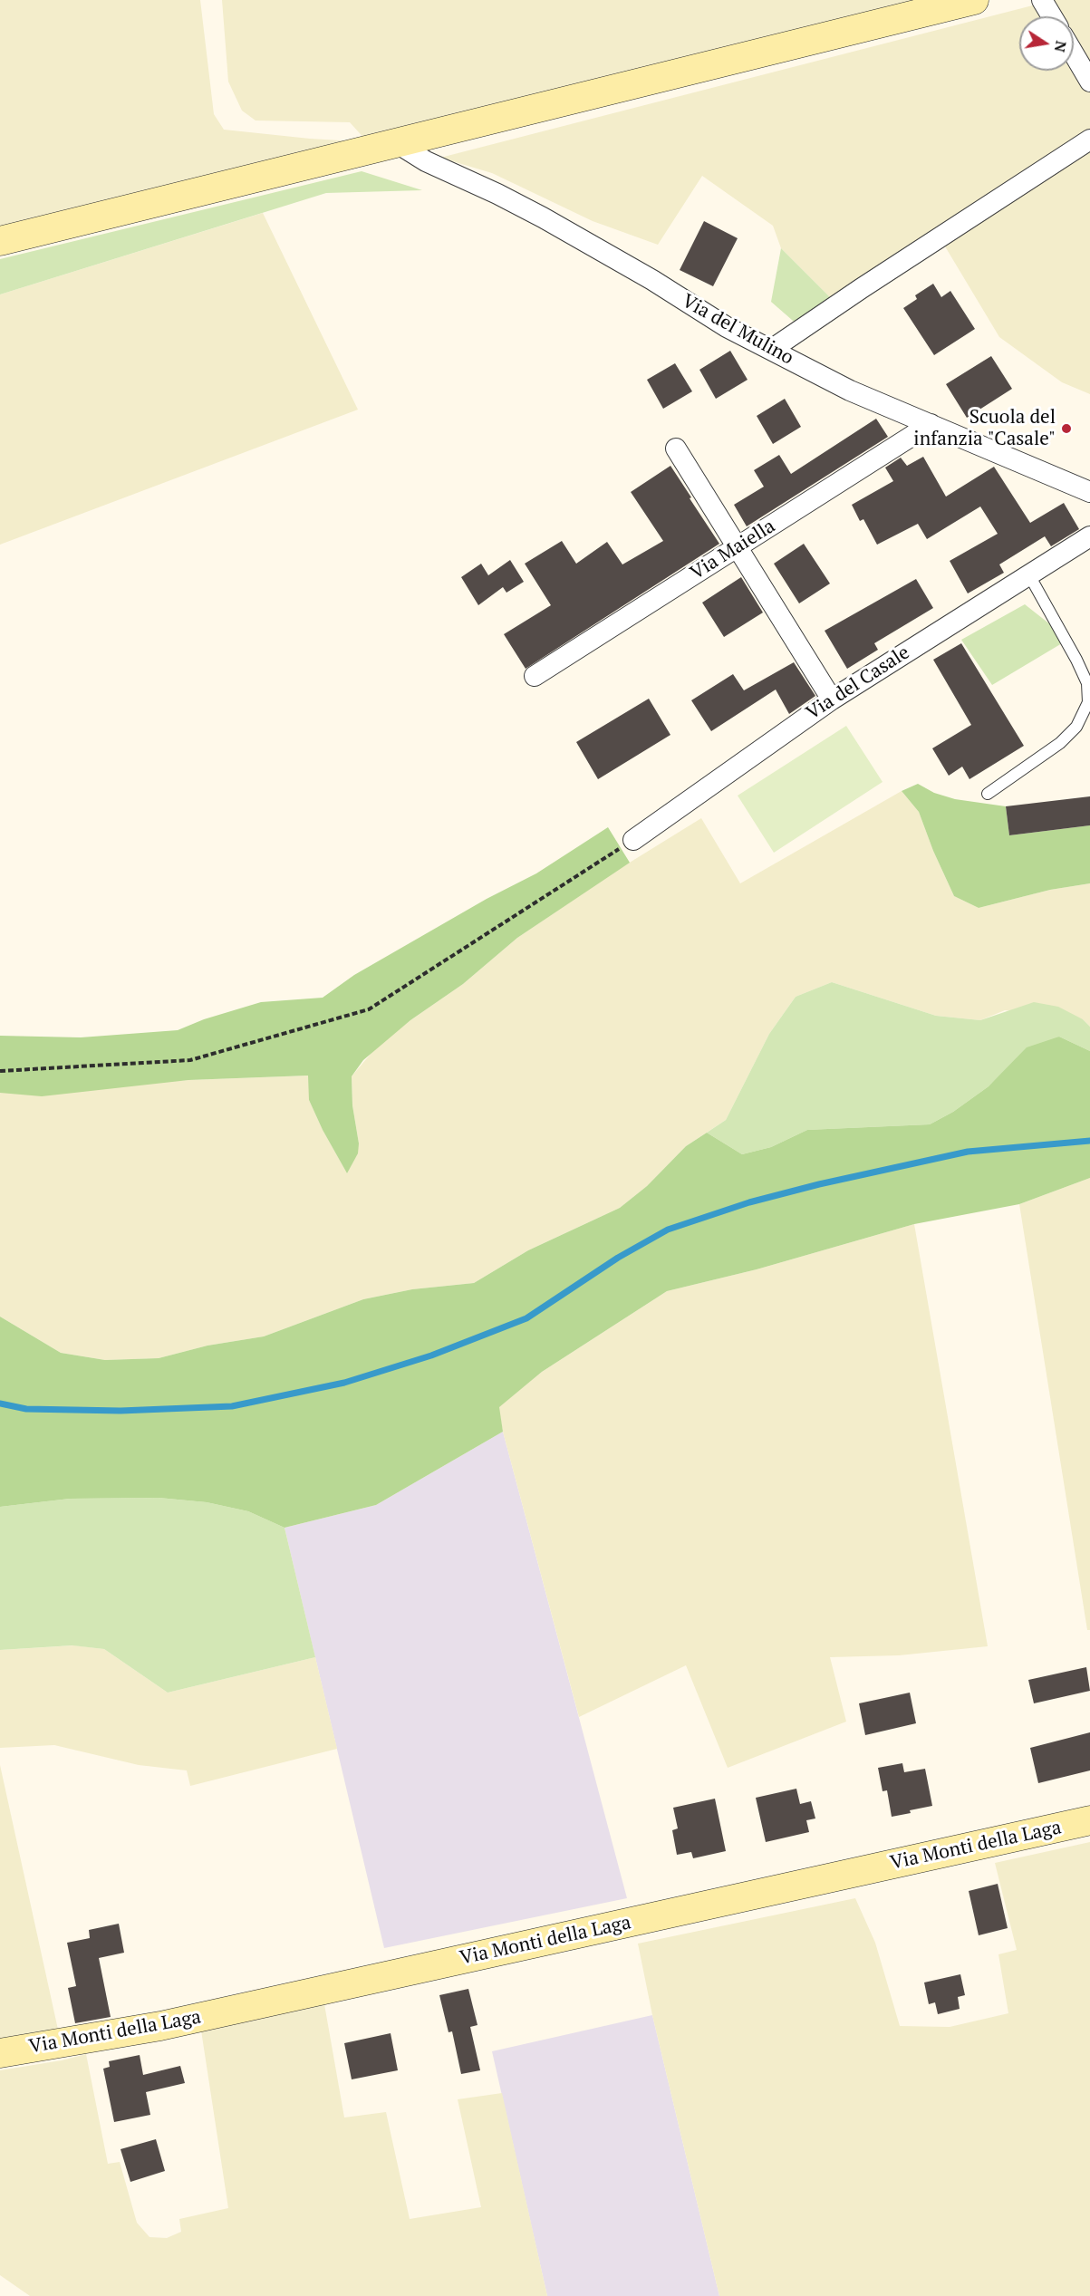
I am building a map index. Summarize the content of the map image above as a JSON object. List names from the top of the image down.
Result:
{
  "streets": {
    "street": [
      "Via del Mulino",
      "Via Maiella",
      "Via del Casale",
      "Via Monti della Laga"
    ]
  },
  "crossings": [
    ["Via del Mulino", "Via Maiella"]
  ],
  "places": ["Scuola del infanzia \"Casale\""],
  "north": "right"
}
